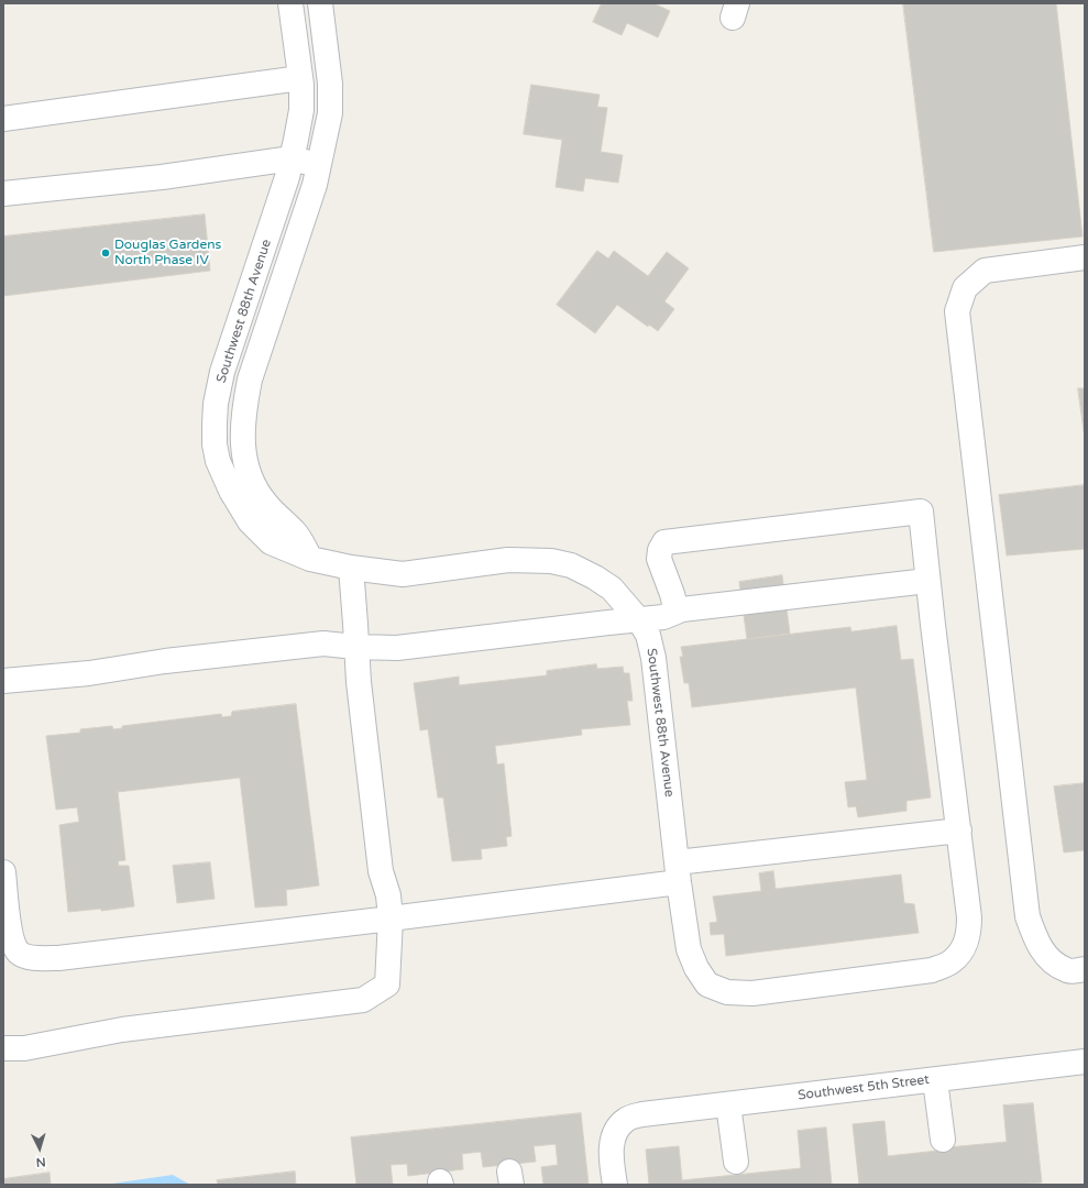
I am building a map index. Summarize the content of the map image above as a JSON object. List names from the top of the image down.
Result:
{
  "streets": {
    "street": ["Southwest 88th Avenue", "Southwest 5th Street"]
  },
  "places": ["Douglas Gardens North Phase IV"],
  "north": "bottom"
}
